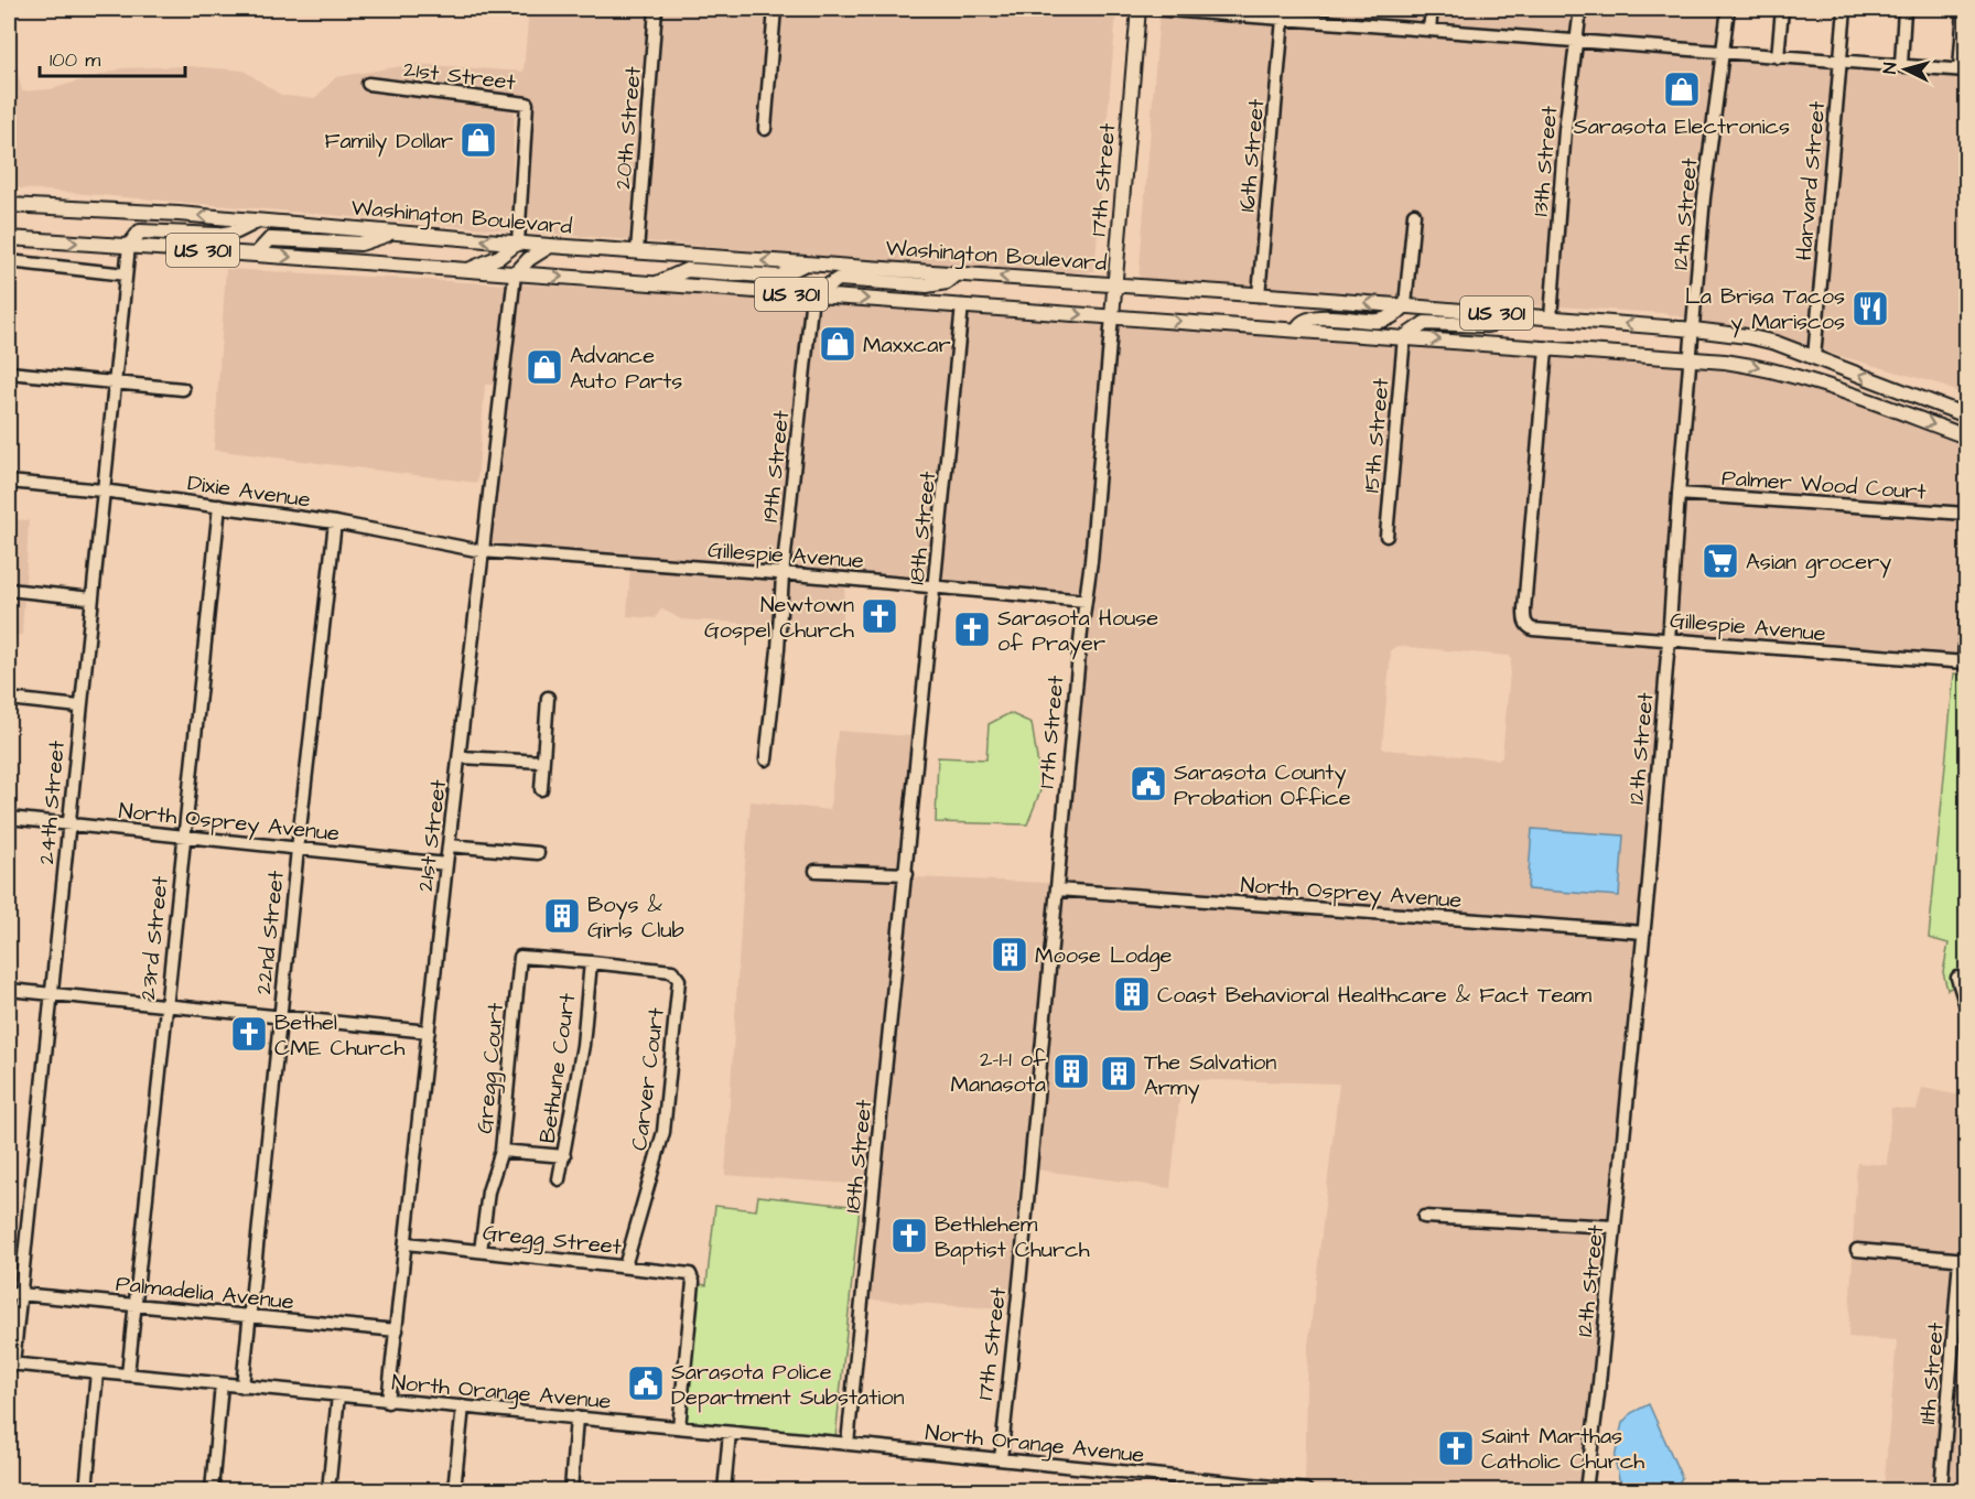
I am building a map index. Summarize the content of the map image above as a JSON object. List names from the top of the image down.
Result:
{
  "streets": {
    "main road": ["17th Street", "Washington Boulevard", "US 301"],
    "street": [
      "21st Street",
      "20th Street",
      "16th Street",
      "13th Street",
      "Harvard Street",
      "12th Street",
      "15th Street",
      "19th Street",
      "Palmer Wood Court",
      "Dixie Avenue",
      "18th Street",
      "Gillespie Avenue",
      "24th Street",
      "North Osprey Avenue",
      "22nd Street",
      "23rd Street",
      "Gregg Court",
      "Bethune Court",
      "Carver Court",
      "Gregg Street",
      "Palmadelia Avenue",
      "11th Street",
      "North Orange Avenue"
    ]
  },
  "crossings": [
    ["21st Street", "Washington Boulevard"],
    ["21st Street", "US 301"],
    ["21st Street", "Dixie Avenue"],
    ["21st Street", "Gillespie Avenue"],
    ["21st Street", "North Osprey Avenue"],
    ["21st Street", "Gregg Street"],
    ["21st Street", "Palmadelia Avenue"],
    ["21st Street", "North Orange Avenue"],
    ["20th Street", "Washington Boulevard"],
    ["16th Street", "Washington Boulevard"],
    ["13th Street", "Washington Boulevard"],
    ["17th Street", "Washington Boulevard"],
    ["17th Street", "US 301"],
    ["17th Street", "Gillespie Avenue"],
    ["17th Street", "North Osprey Avenue"],
    ["17th Street", "North Orange Avenue"],
    ["Harvard Street", "Washington Boulevard"],
    ["12th Street", "Washington Boulevard"],
    ["12th Street", "US 301"],
    ["12th Street", "Palmer Wood Court"],
    ["12th Street", "Gillespie Avenue"],
    ["12th Street", "North Osprey Avenue"],
    ["US 301", "15th Street"],
    ["US 301", "19th Street"],
    ["US 301", "18th Street"],
    ["US 301", "Gillespie Avenue"],
    ["US 301", "24th Street"],
    ["19th Street", "Gillespie Avenue"],
    ["Dixie Avenue", "Gillespie Avenue"],
    ["Dixie Avenue", "24th Street"],
    ["Dixie Avenue", "22nd Street"],
    ["Dixie Avenue", "23rd Street"],
    ["18th Street", "Gillespie Avenue"],
    ["18th Street", "North Orange Avenue"],
    ["24th Street", "North Osprey Avenue"],
    ["24th Street", "Palmadelia Avenue"],
    ["24th Street", "North Orange Avenue"],
    ["North Osprey Avenue", "22nd Street"],
    ["North Osprey Avenue", "23rd Street"],
    ["22nd Street", "Palmadelia Avenue"],
    ["22nd Street", "North Orange Avenue"],
    ["23rd Street", "Palmadelia Avenue"],
    ["23rd Street", "North Orange Avenue"],
    ["Gregg Court", "Bethune Court"],
    ["Gregg Court", "Carver Court"],
    ["Gregg Court", "Gregg Street"],
    ["Bethune Court", "Carver Court"],
    ["Carver Court", "Gregg Street"],
    ["Gregg Street", "North Orange Avenue"]
  ],
  "places": {
    "shop": [
      "Sarasota Electronics",
      "Family Dollar",
      "Maxxcar",
      "Advance Auto Parts"
    ],
    "restaurant": ["La Brisa Tacos y Mariscos"],
    "supermarket": ["Asian grocery"],
    "church": [
      "Newtown Gospel Church",
      "Sarasota House of Prayer",
      "Bethel CME Church",
      "Bethlehem Baptist Church",
      "Saint Marthas Catholic Church"
    ],
    "public building": ["Sarasota County Probation Office", "Sarasota Police Department Substation"],
    "building": [
      "Boys & Girls Club",
      "Moose Lodge",
      "Coast Behavioral Healthcare & Fact Team",
      "2-1-1 of Manasota",
      "The Salvation Army"
    ]
  },
  "scale_bar": "100 m",
  "north": "left"
}
